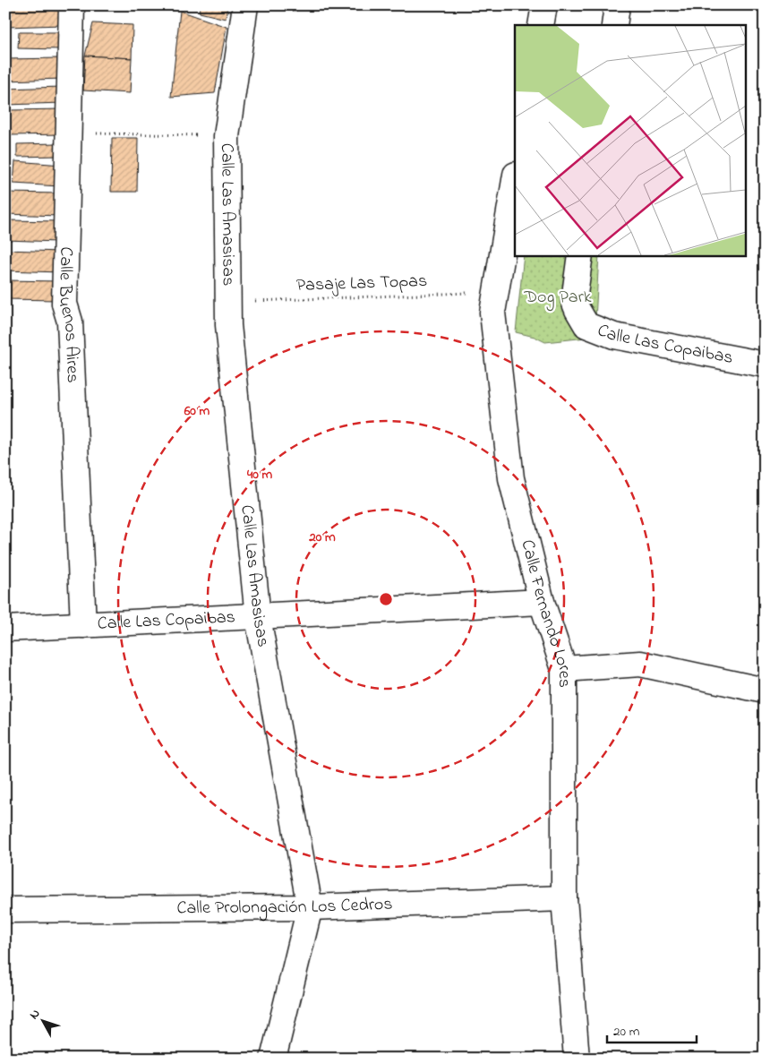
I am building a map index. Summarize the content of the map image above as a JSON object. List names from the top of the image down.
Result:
{
  "streets": {
    "street": [
      "Calle Las Amasisas",
      "Calle Buenos Aires",
      "Calle Las Copaibas",
      "Calle Fernando Lores",
      "Calle Prolongación Los Cedros"
    ],
    "path": ["Pasaje Las Topas"]
  },
  "crossings": [
    ["Calle Las Amasisas", "Pasaje Las Topas"],
    ["Calle Las Amasisas", "Calle Las Copaibas"],
    ["Calle Las Amasisas", "Calle Prolongación Los Cedros"],
    ["Pasaje Las Topas", "Calle Fernando Lores"],
    ["Calle Buenos Aires", "Calle Las Copaibas"],
    ["Calle Las Copaibas", "Calle Fernando Lores"],
    ["Calle Fernando Lores", "Calle Prolongación Los Cedros"]
  ],
  "parks": ["Dog Park"],
  "scale_bar": "20 m",
  "north": "top left",
  "rings": ["60 m", "40 m", "20 m"]
}
